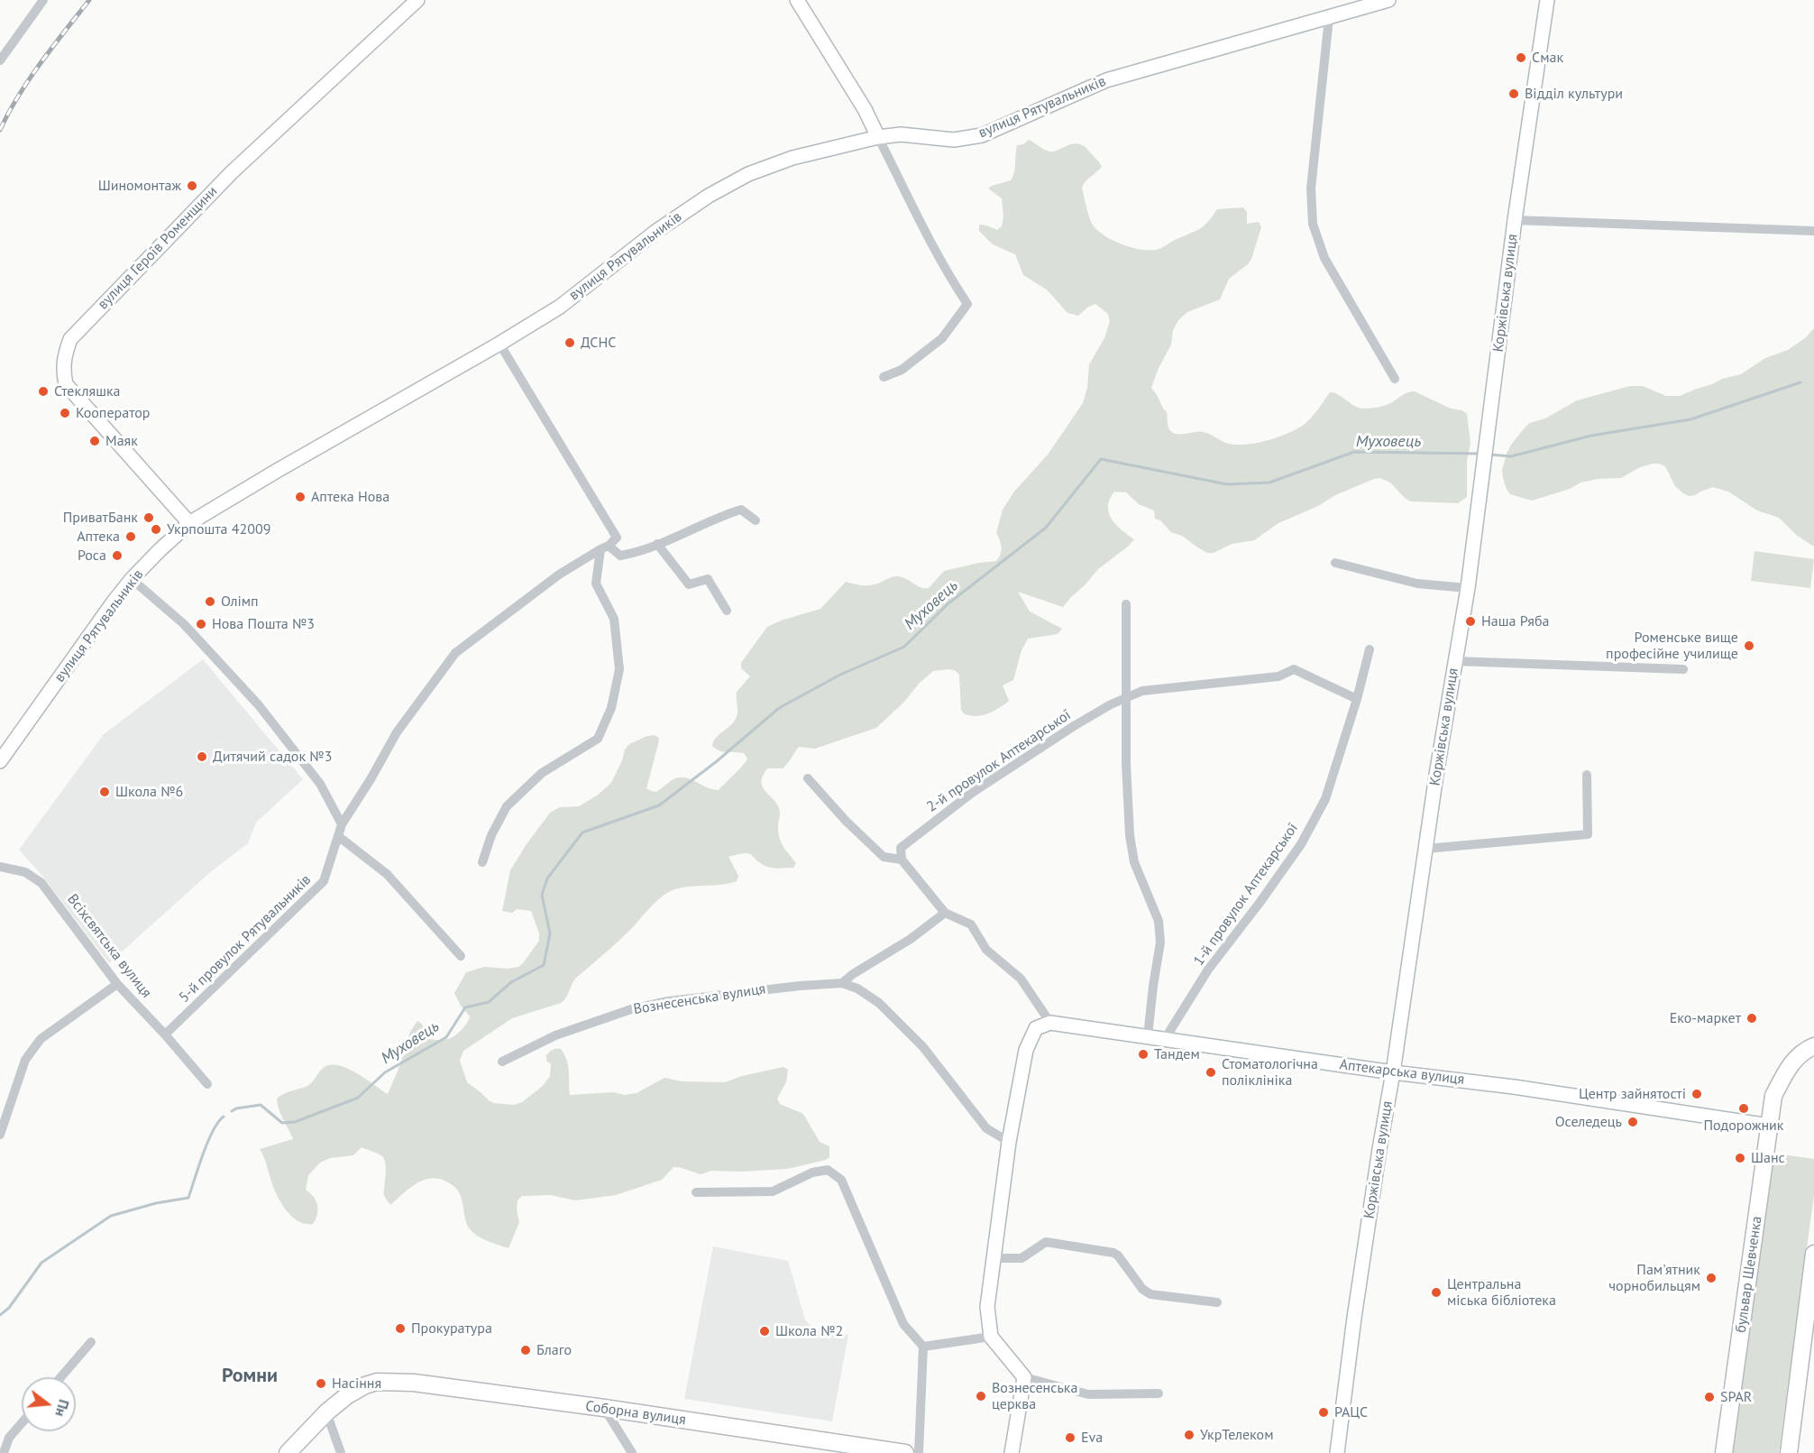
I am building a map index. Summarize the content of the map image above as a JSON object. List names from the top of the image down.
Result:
{
  "streets": {
    "main road": ["бульвар Шевченка", "Соборна вулиця"],
    "street": [
      "вулиця Рятувальників",
      "вулиця Героїв Роменщини",
      "Коржівська вулиця",
      "2-й провулок Аптекарської",
      "1-й провулок Аптекарської",
      "5-й провулок Рятувальників",
      "Всіхсвятська вулиця",
      "Вознесенська вулиця",
      "Аптекарська вулиця"
    ]
  },
  "crossings": [
    ["вулиця Рятувальників", "вулиця Героїв Роменщини"],
    ["Коржівська вулиця", "Аптекарська вулиця"],
    ["1-й провулок Аптекарської", "Аптекарська вулиця"],
    ["5-й провулок Рятувальників", "Всіхсвятська вулиця"],
    ["Вознесенська вулиця", "Аптекарська вулиця"],
    ["Аптекарська вулиця", "бульвар Шевченка"]
  ],
  "districts": ["Ромни"],
  "water": ["Муховець"],
  "places": [
    "Смак",
    "Відділ культури",
    "Шиномонтаж",
    "ДСНС",
    "Стекляшка",
    "Кооператор",
    "Маяк",
    "Аптека Нова",
    "ПриватБанк",
    "Укрпошта 42009",
    "Аптека",
    "Роса",
    "Олімп",
    "Наша Ряба",
    "Нова Пошта №3",
    "Роменське вище професійне училище",
    "Дитячий садок №3",
    "Школа №6",
    "Еко-маркет",
    "Тандем",
    "Стоматологічна поліклініка",
    "Центр зайнятості",
    "Подорожник",
    "Оселедець",
    "Шанс",
    "Пам'ятник чорнобильцям",
    "Центральна міська бібліотека",
    "Прокуратура",
    "Школа №2",
    "Благо",
    "Насіння",
    "Вознесенська церква",
    "SPAR",
    "РАЦС",
    "УкрТелеком",
    "Eva"
  ],
  "north": "right"
}
